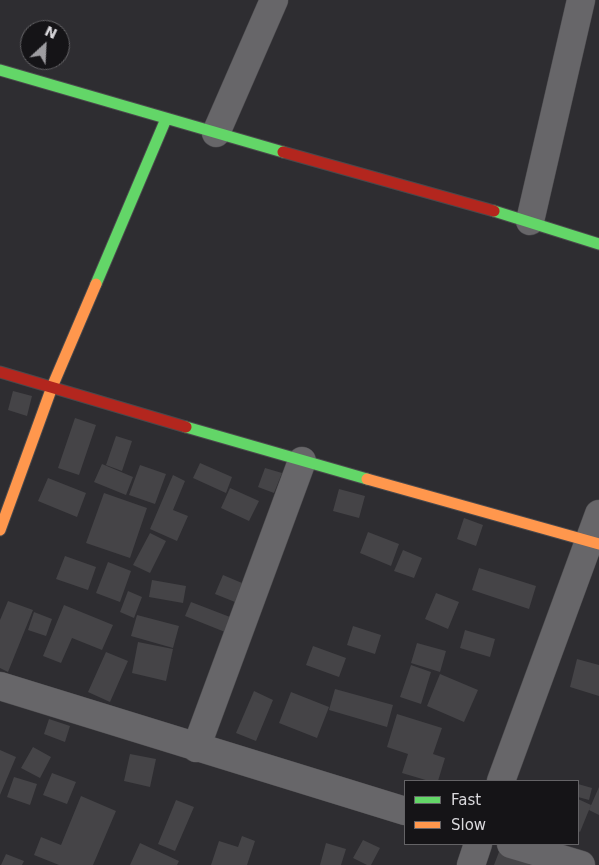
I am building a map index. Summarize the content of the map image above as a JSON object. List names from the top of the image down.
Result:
{
  "legend": ["Fast", "Slow"],
  "north": "top right"
}
